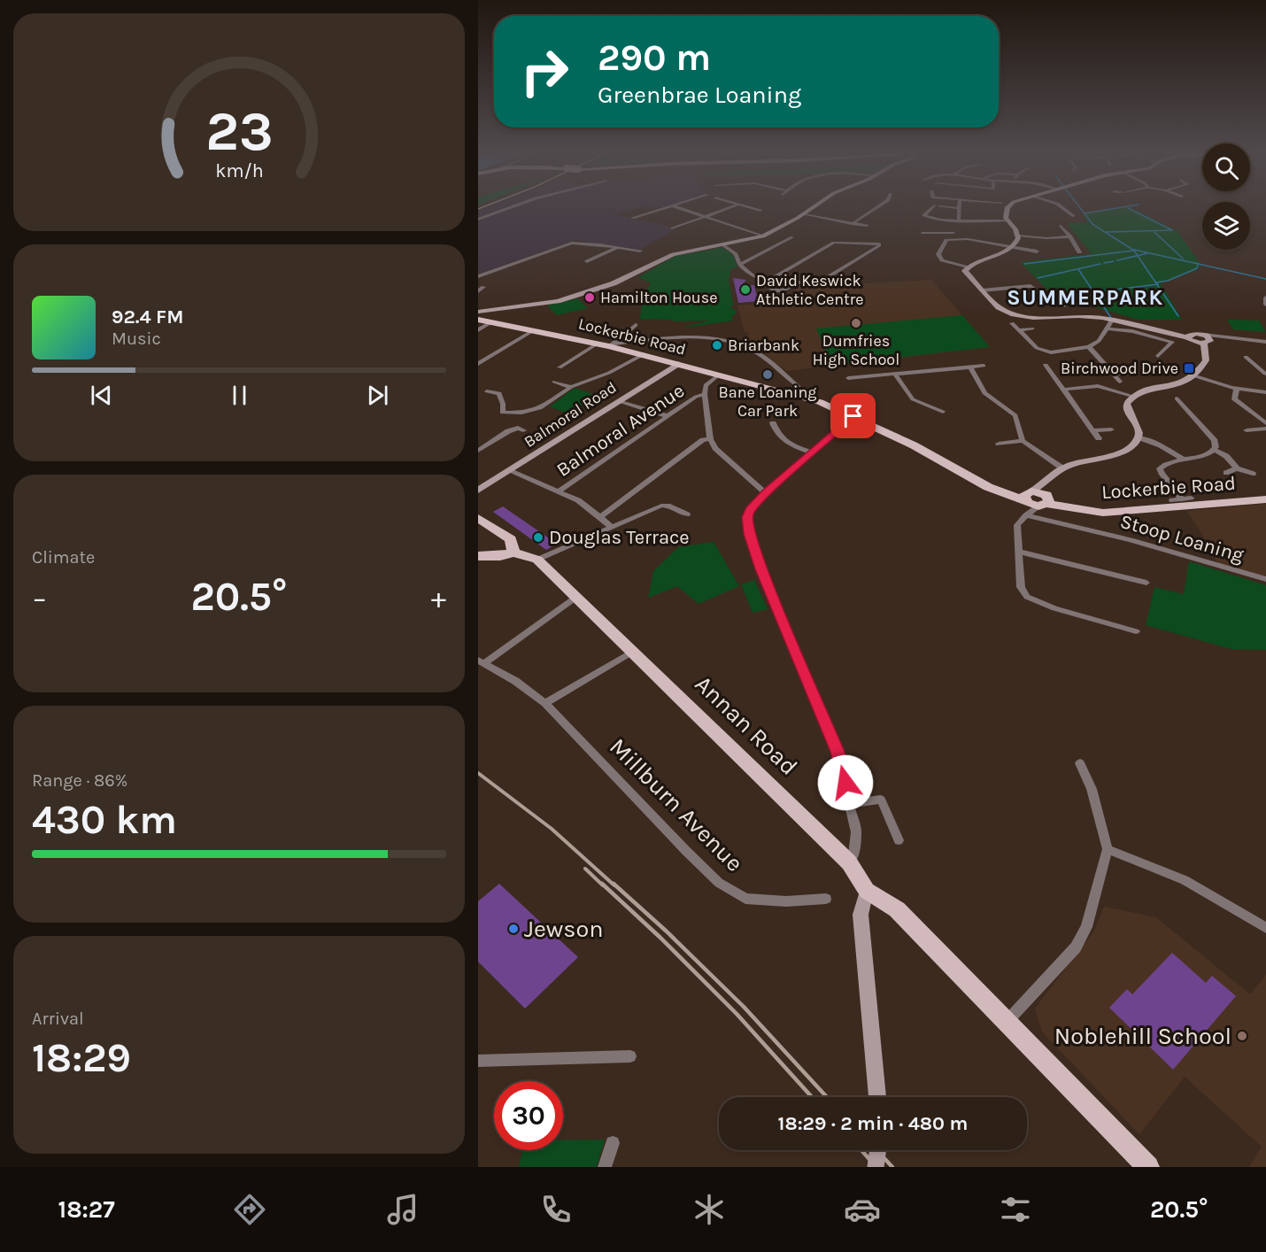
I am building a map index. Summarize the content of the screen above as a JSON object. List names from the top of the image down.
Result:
{
  "streets": {
    "main road": ["Lockerbie Road", "Annan Road"],
    "street": [
      "Balmoral Road",
      "Balmoral Avenue",
      "Stoop Loaning",
      "Millburn Avenue"
    ]
  },
  "crossings": [
    ["Lockerbie Road", "Balmoral Road"],
    ["Lockerbie Road", "Balmoral Avenue"],
    ["Lockerbie Road", "Stoop Loaning"],
    ["Annan Road", "Millburn Avenue"]
  ],
  "districts": ["SUMMERPARK"],
  "places": {
    "other": [
      "David Keswick Athletic Centre",
      "Hamilton House",
      "Dumfries High School",
      "Briarbank",
      "Bane Loaning Car Park",
      "Douglas Terrace",
      "Jewson",
      "Noblehill School"
    ],
    "transit": ["Birchwood Drive"]
  },
  "page": {
    "turn": ["290 m", "Greenbrae Loaning"],
    "song": ["92.4 FM", "Music"],
    "tile": [
      "Climate",
      ["Range · 86%", "430 km"],
      ["Arrival", "18:29"]
    ],
    "heat": ["−", "20.5°", "+"],
    "limit": "30",
    "trip": "18:29 · 2 min · 480 m",
    "tabs": ["18:27", "20.5°"],
    "gauge": ["23", "km/h"]
  }
}
